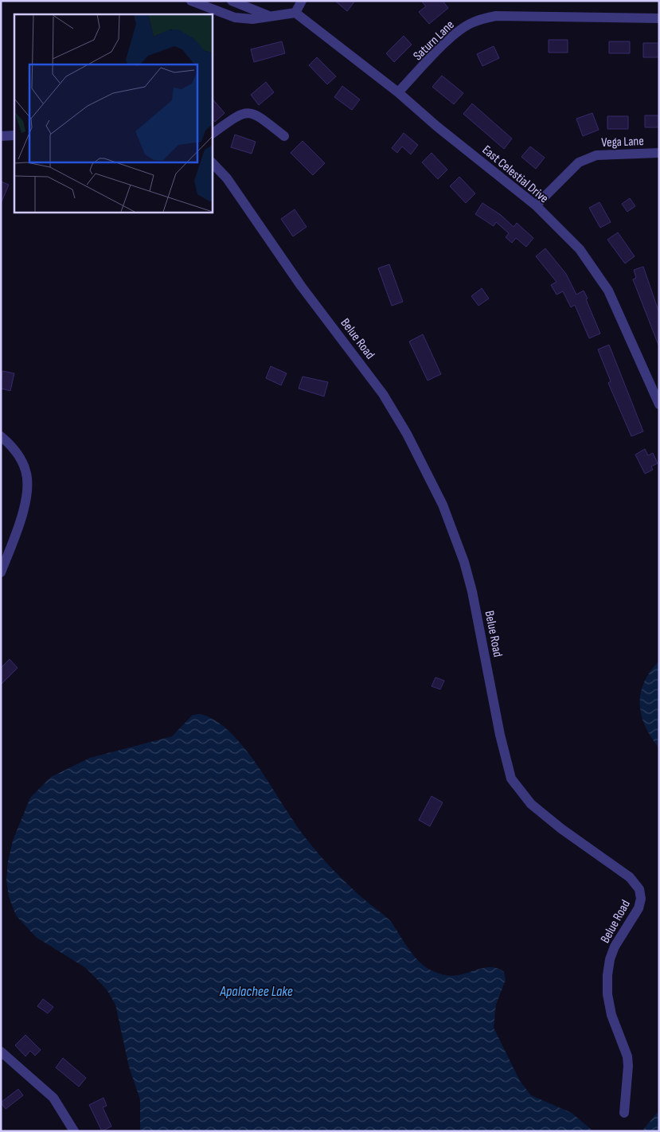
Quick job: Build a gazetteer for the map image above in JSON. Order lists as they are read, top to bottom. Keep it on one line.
{"streets":{"street":["Saturn Lane","Vega Lane","East Celestial Drive","Belue Road"]},"crossings":[["Saturn Lane","East Celestial Drive"],["Vega Lane","East Celestial Drive"]],"water":["Apalachee Lake"]}
